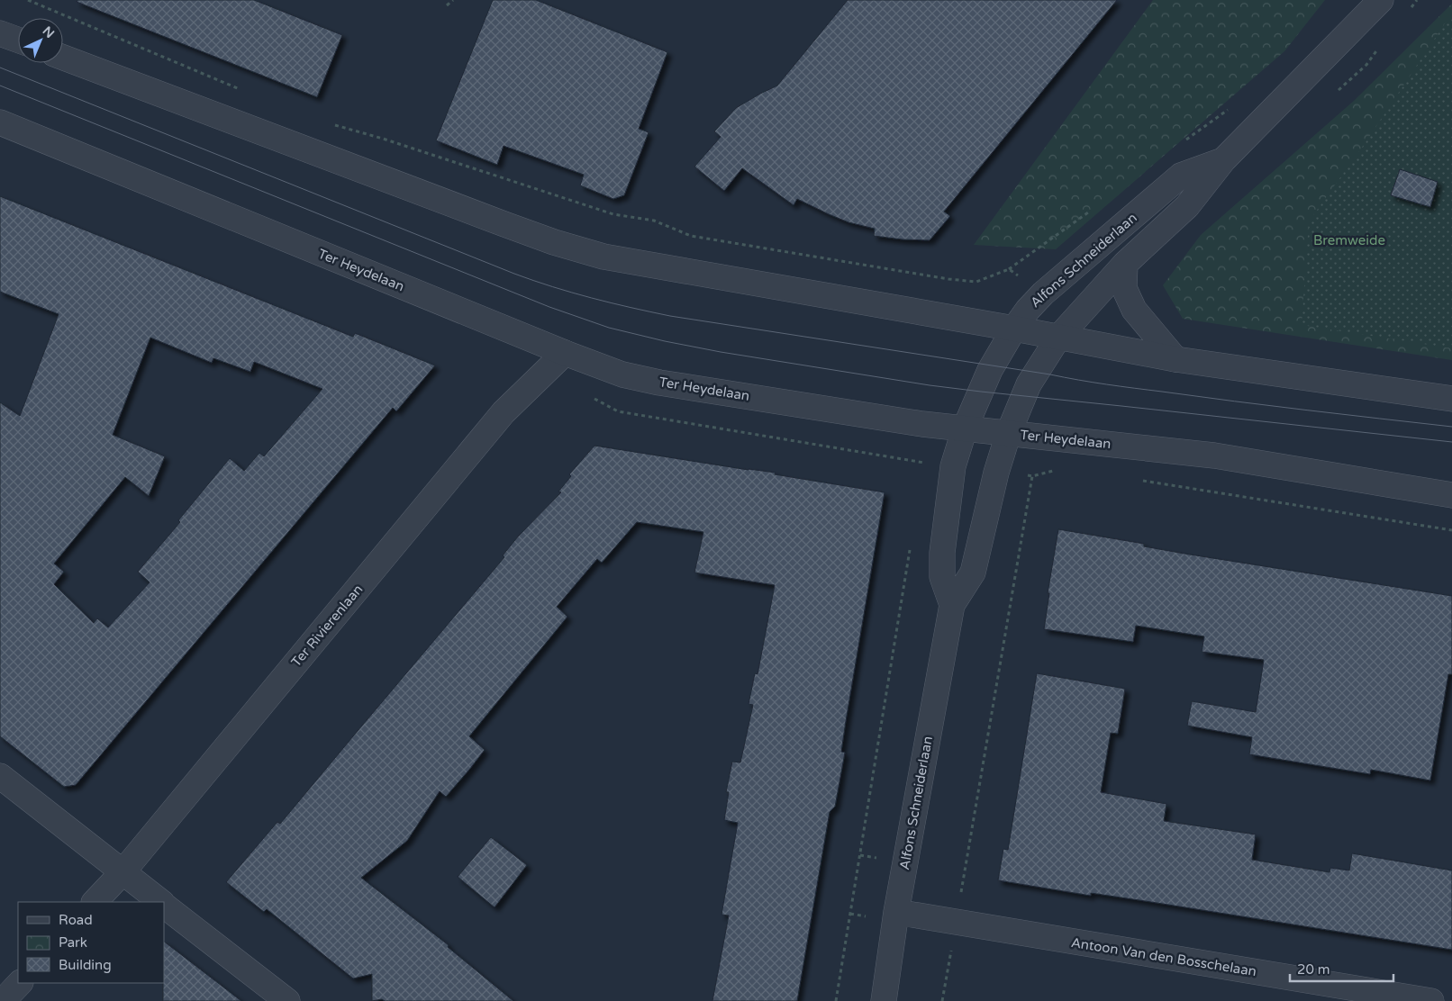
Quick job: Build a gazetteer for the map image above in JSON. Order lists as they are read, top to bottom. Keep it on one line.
{"streets":{"street":["Alfons Schneiderlaan","Ter Heydelaan","Ter Rivierenlaan","Antoon Van den Bosschelaan"]},"crossings":[["Alfons Schneiderlaan","Ter Heydelaan"],["Alfons Schneiderlaan","Antoon Van den Bosschelaan"],["Ter Heydelaan","Ter Rivierenlaan"]],"parks":["Bremweide"],"legend":["Road","Park","Building"],"scale_bar":"20 m","north":"top right"}
